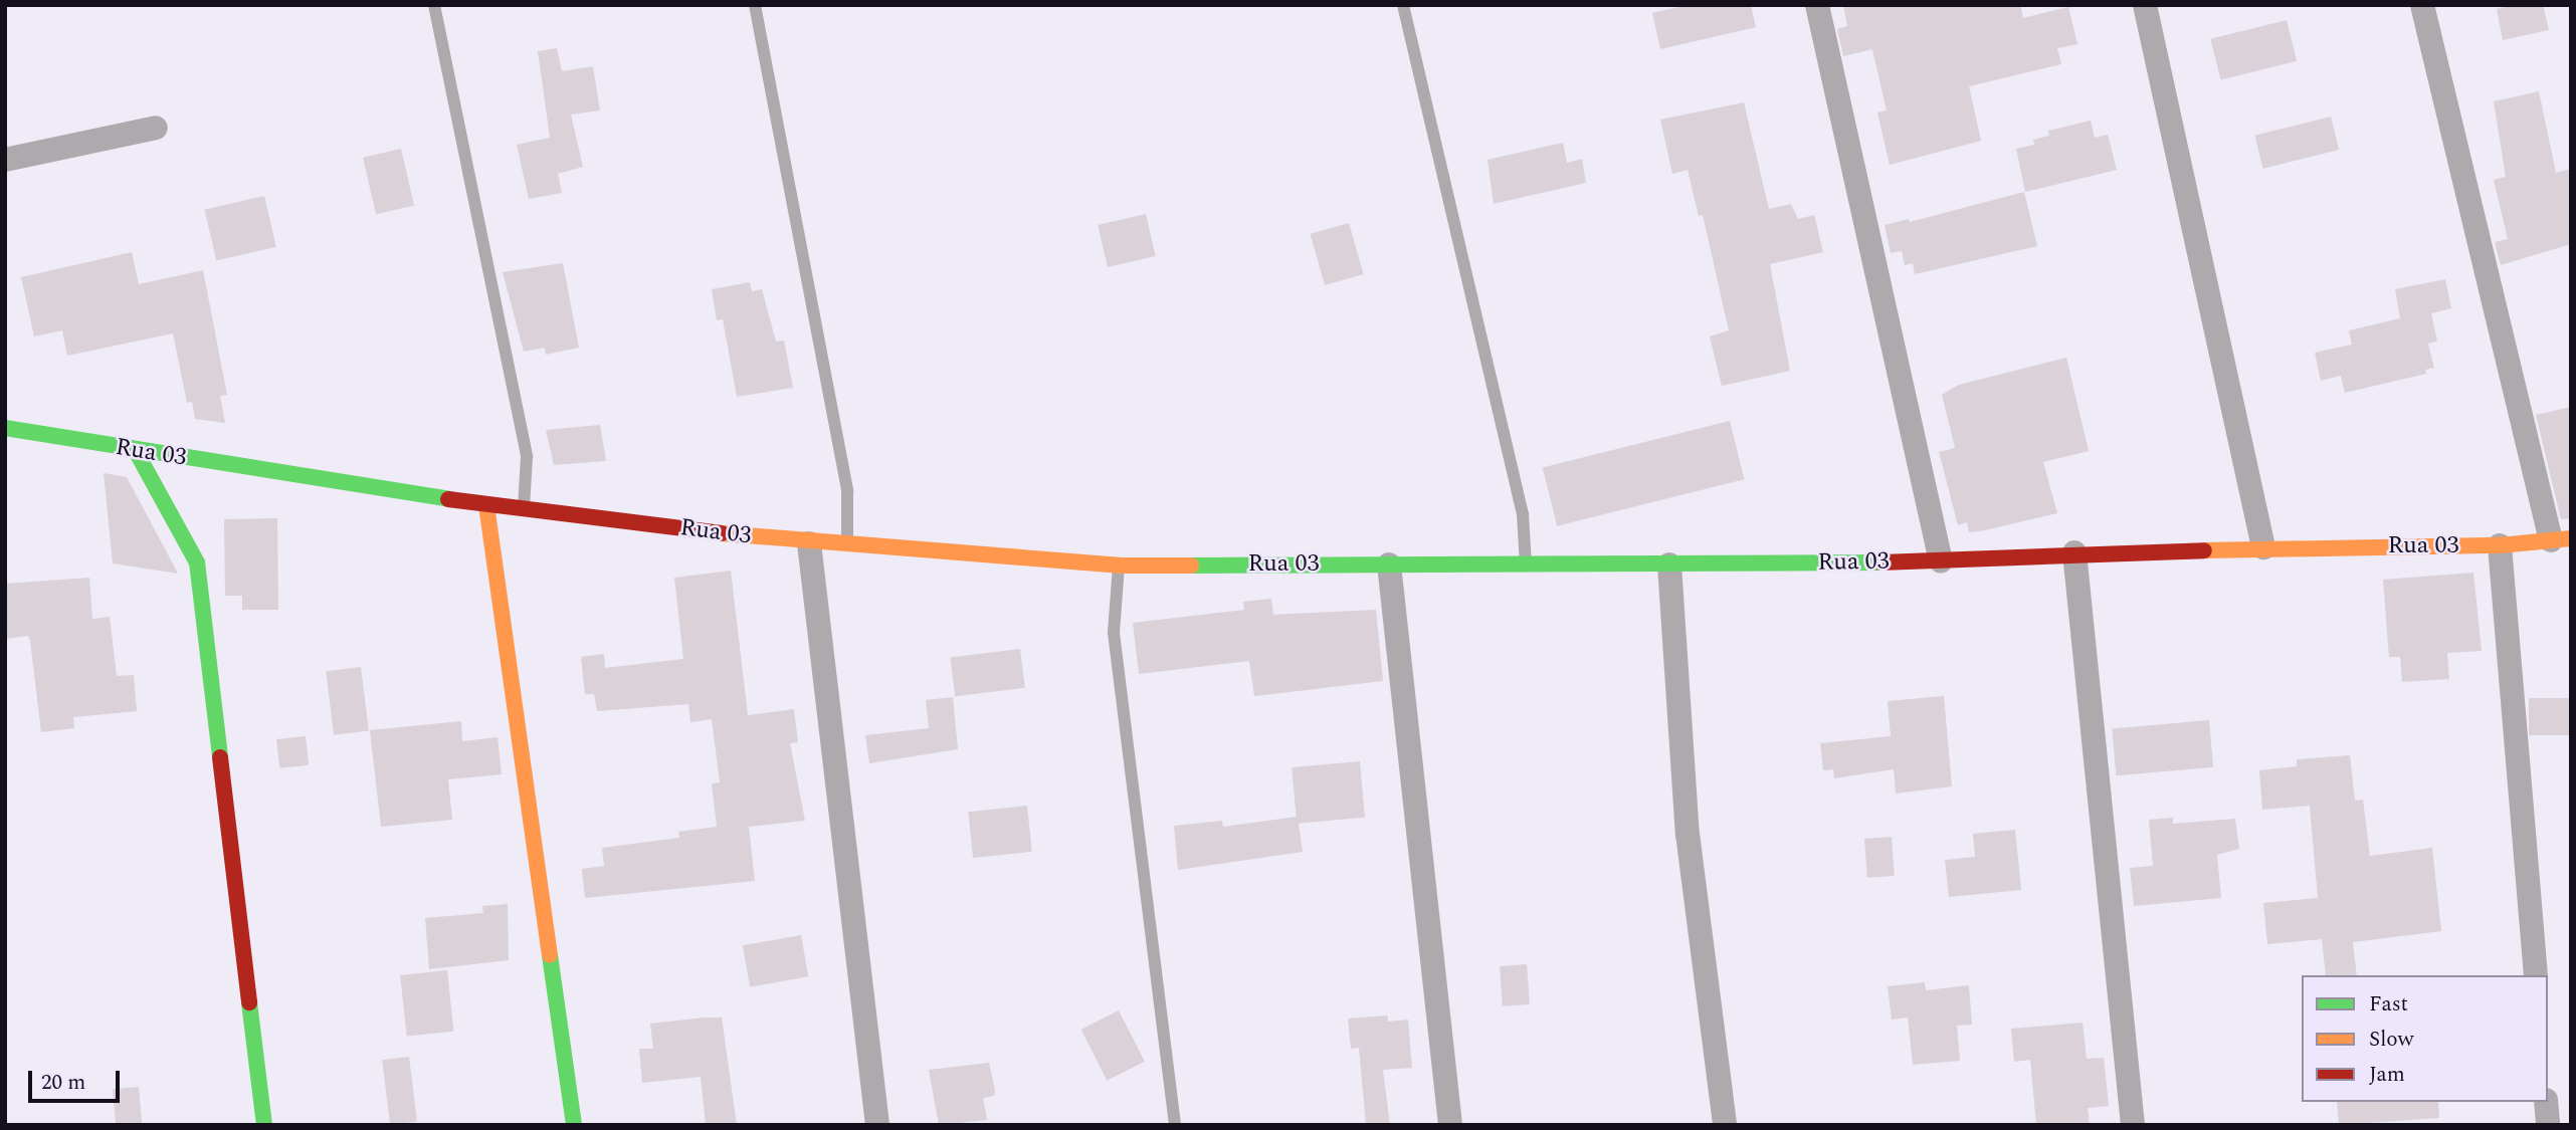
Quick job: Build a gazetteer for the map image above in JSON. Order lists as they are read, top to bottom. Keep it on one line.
{"streets":{"street":["Rua 03"]},"legend":["Fast","Slow","Jam"],"scale_bar":"20 m"}
